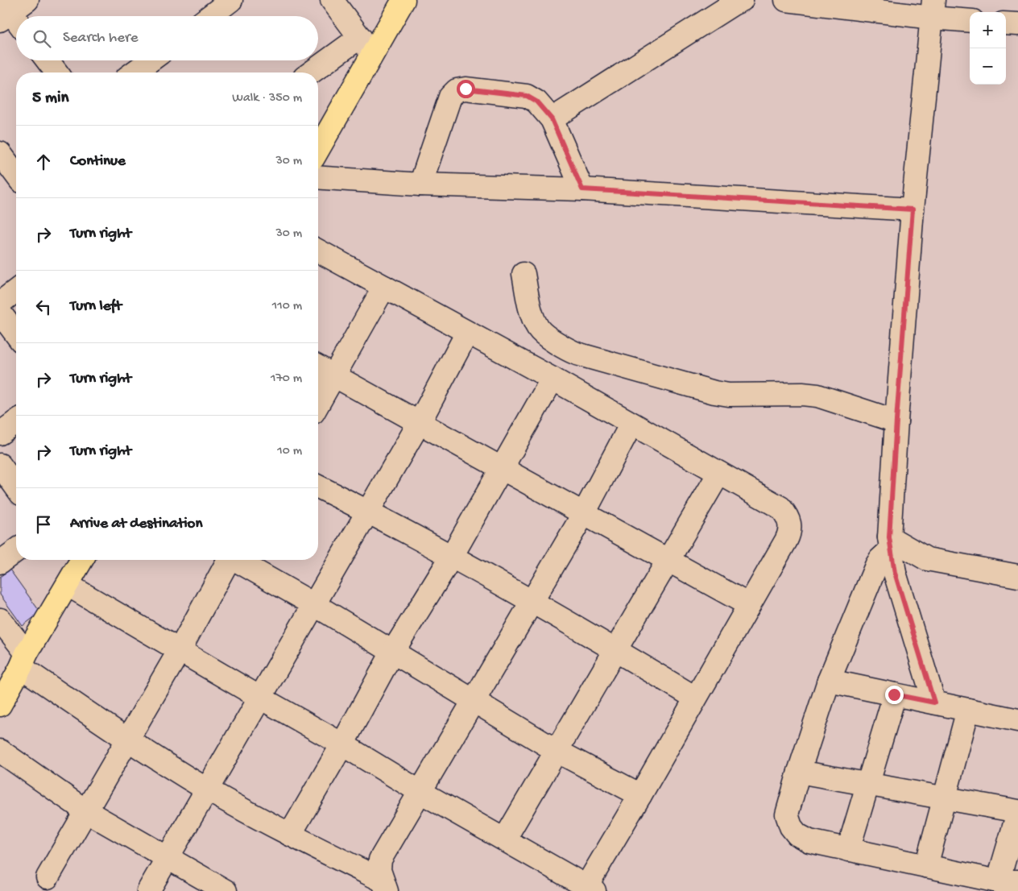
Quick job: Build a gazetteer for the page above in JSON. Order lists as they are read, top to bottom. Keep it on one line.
{"page":{"map_buttons":["+","−"],"search":"Search here","heading":["5 min","Walk · 350 m"],"list":[["Continue","30 m"],["Turn right","30 m"],["Turn left","110 m"],["Turn right","170 m"],["Turn right","10 m"],"Arrive at destination"]}}
